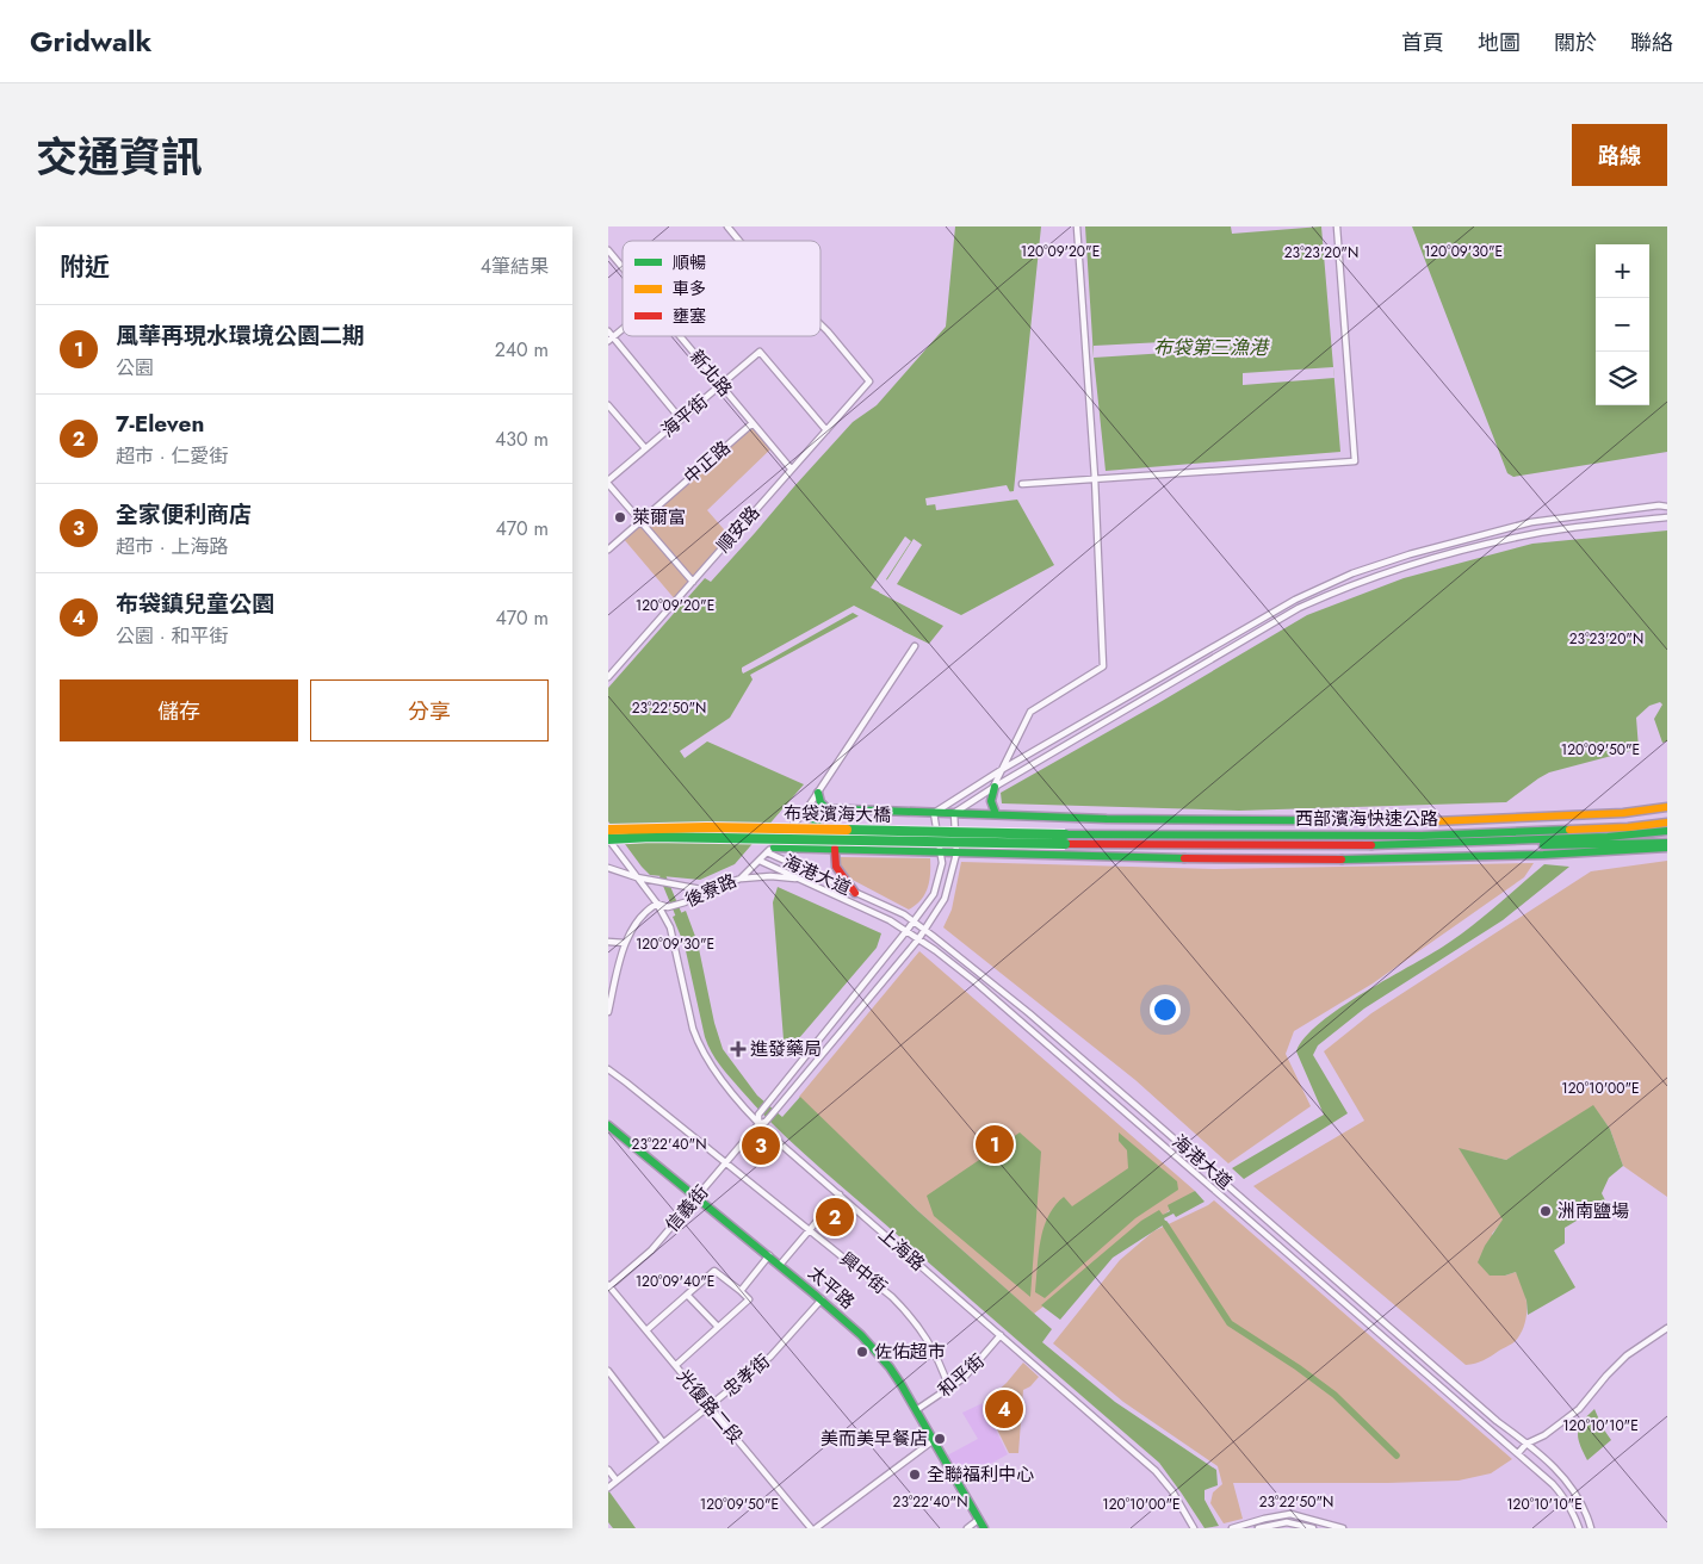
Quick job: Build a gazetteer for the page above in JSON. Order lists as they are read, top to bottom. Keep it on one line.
{"streets":{"main road":["布袋濱海大橋","西部濱海快速公路","太平路"],"street":["新北路","海平街","中正路","順安路","海港大道","後寮路","信義街","上海路","興中街","忠孝街","和平街","光復路二段"]},"crossings":[["新北路","海平街"],["新北路","中正路"],["新北路","順安路"],["海平街","順安路"],["布袋濱海大橋","西部濱海快速公路"],["布袋濱海大橋","上海路"],["海港大道","後寮路"],["後寮路","上海路"],["信義街","上海路"],["信義街","興中街"],["信義街","太平路"],["信義街","光復路二段"],["上海路","和平街"],["興中街","和平街"],["太平路","忠孝街"],["太平路","和平街"],["忠孝街","光復路二段"]],"water":["布袋第三漁港"],"places":{"other":["萊爾富","洲南鹽場","佐佑超市","美而美早餐店","全聯福利中心"],"health":["進發藥局"]},"legend":["順暢","車多","壅塞"],"page":{"header":"Gridwalk","nav":["首頁","地圖","關於","聯絡"],"title":"交通資訊","buttons":["路線",["儲存","分享"]],"heading":["附近","4筆結果"],"map_buttons":["+","−"],"list":[{"mark":"1","name":"風華再現水環境公園二期","note":"公園","value":"240 m"},{"mark":"2","name":"7-Eleven","note":"超市 · 仁愛街","value":"430 m"},{"mark":"3","name":"全家便利商店","note":"超市 · 上海路","value":"470 m"},{"mark":"4","name":"布袋鎮兒童公園","note":"公園 · 和平街","value":"470 m"}],"pins":["1","3","2","4"]},"coordinates":["120°09'20\"E","120°09'30\"E","23°23'20\"N","23°22'50\"N","120°09'50\"E","120°10'00\"E","23°22'40\"N","120°09'40\"E","120°10'10\"E"]}
